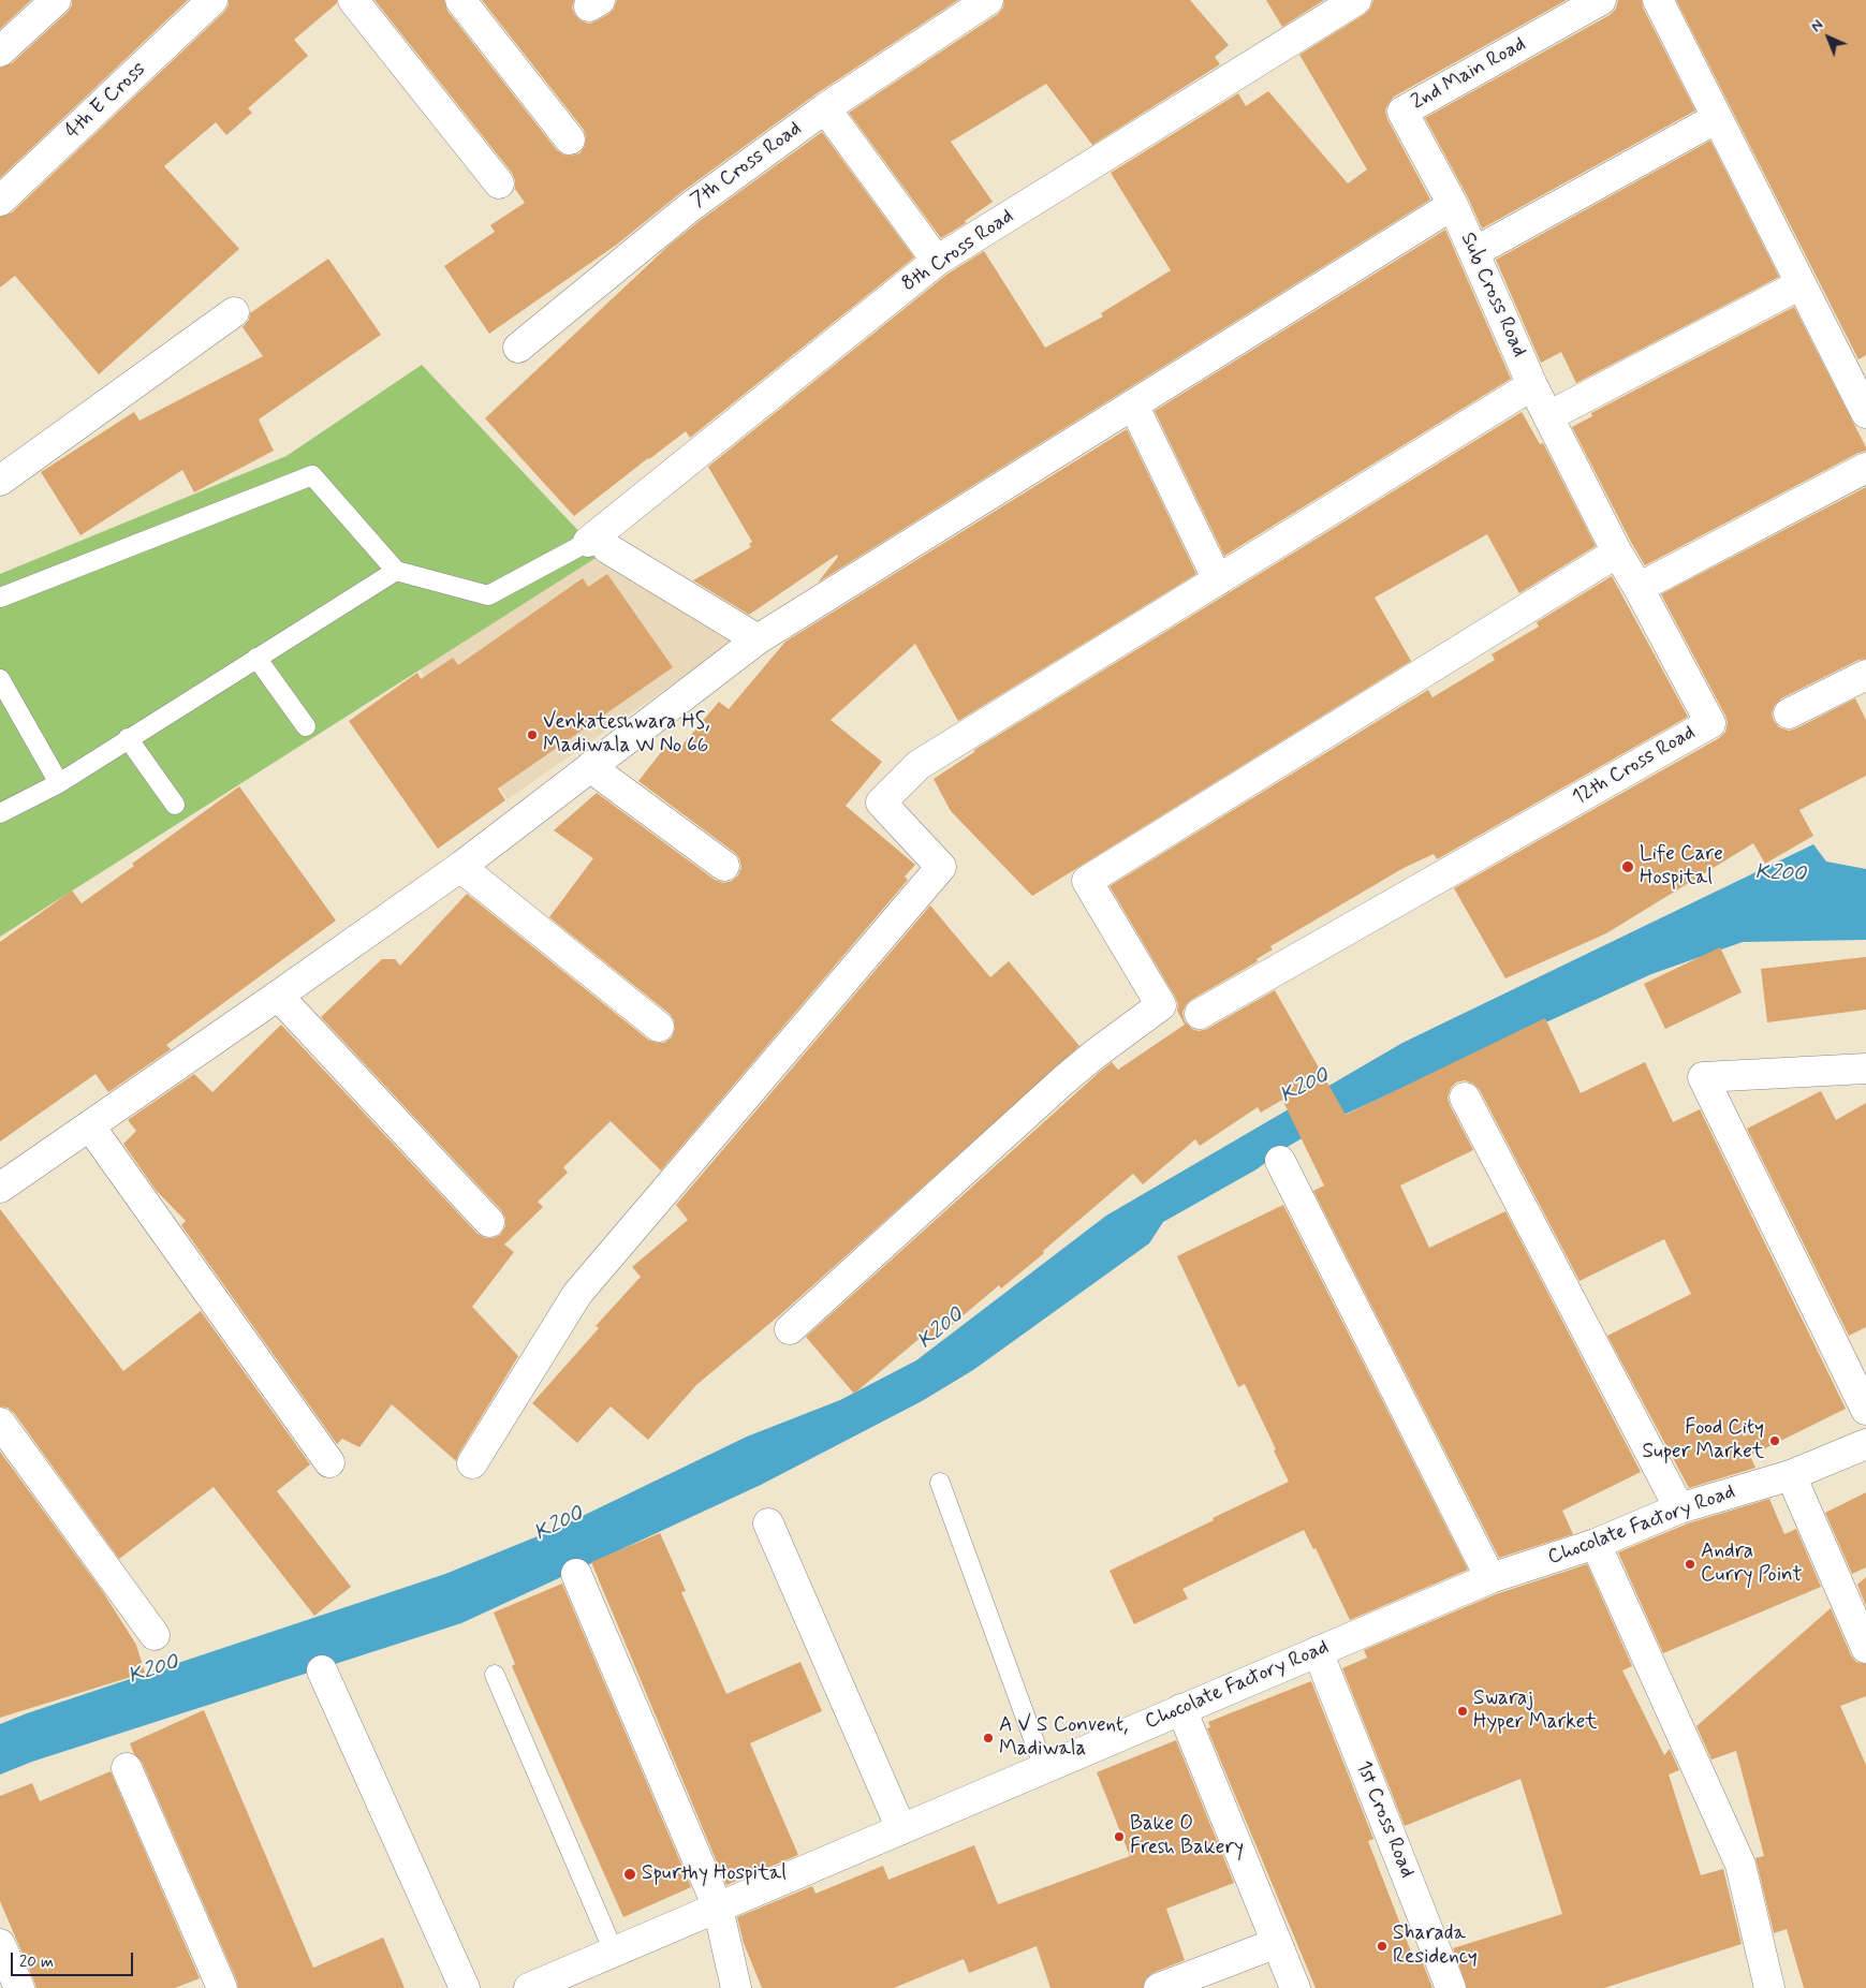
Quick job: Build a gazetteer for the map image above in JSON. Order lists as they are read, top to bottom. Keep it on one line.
{"streets":{"street":["2nd Main Road","4th E Cross","7th Cross Road","8th Cross Road","Sub Cross Road","12th Cross Road","Chocolate Factory Road","1st Cross Road"]},"crossings":[["2nd Main Road","Sub Cross Road"],["Sub Cross Road","12th Cross Road"],["Chocolate Factory Road","1st Cross Road"]],"water":["K200"],"places":["Venkateshwara HS, Madiwala W No 66","Life Care Hospital","Food City Super Market","Andra Curry Point","Swaraj Hyper Market","A V S Convent, Madiwala","Bake O Fresh Bakery","Spurthy Hospital","Sharada Residency"],"scale_bar":"20 m","north":"top left"}
